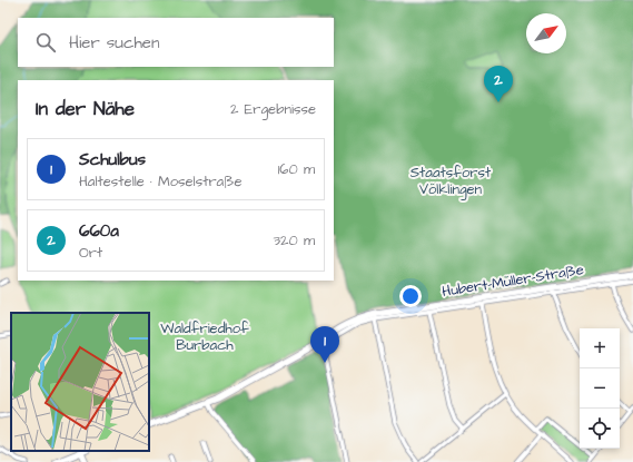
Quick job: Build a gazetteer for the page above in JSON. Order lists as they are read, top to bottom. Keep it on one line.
{"streets":{"main road":["Hubert-Müller-Straße"]},"parks":["Staatsforst Völklingen","Waldfriedhof Burbach"],"north":"top right","page":{"search":"Hier suchen","pins":["2","1"],"heading":["In der Nähe","2 Ergebnisse"],"list":[{"mark":"1","name":"Schulbus","note":"Haltestelle · Moselstraße","value":"160 m"},{"mark":"2","name":"660a","note":"Ort","value":"320 m"}],"map_buttons":["+","−"]}}
